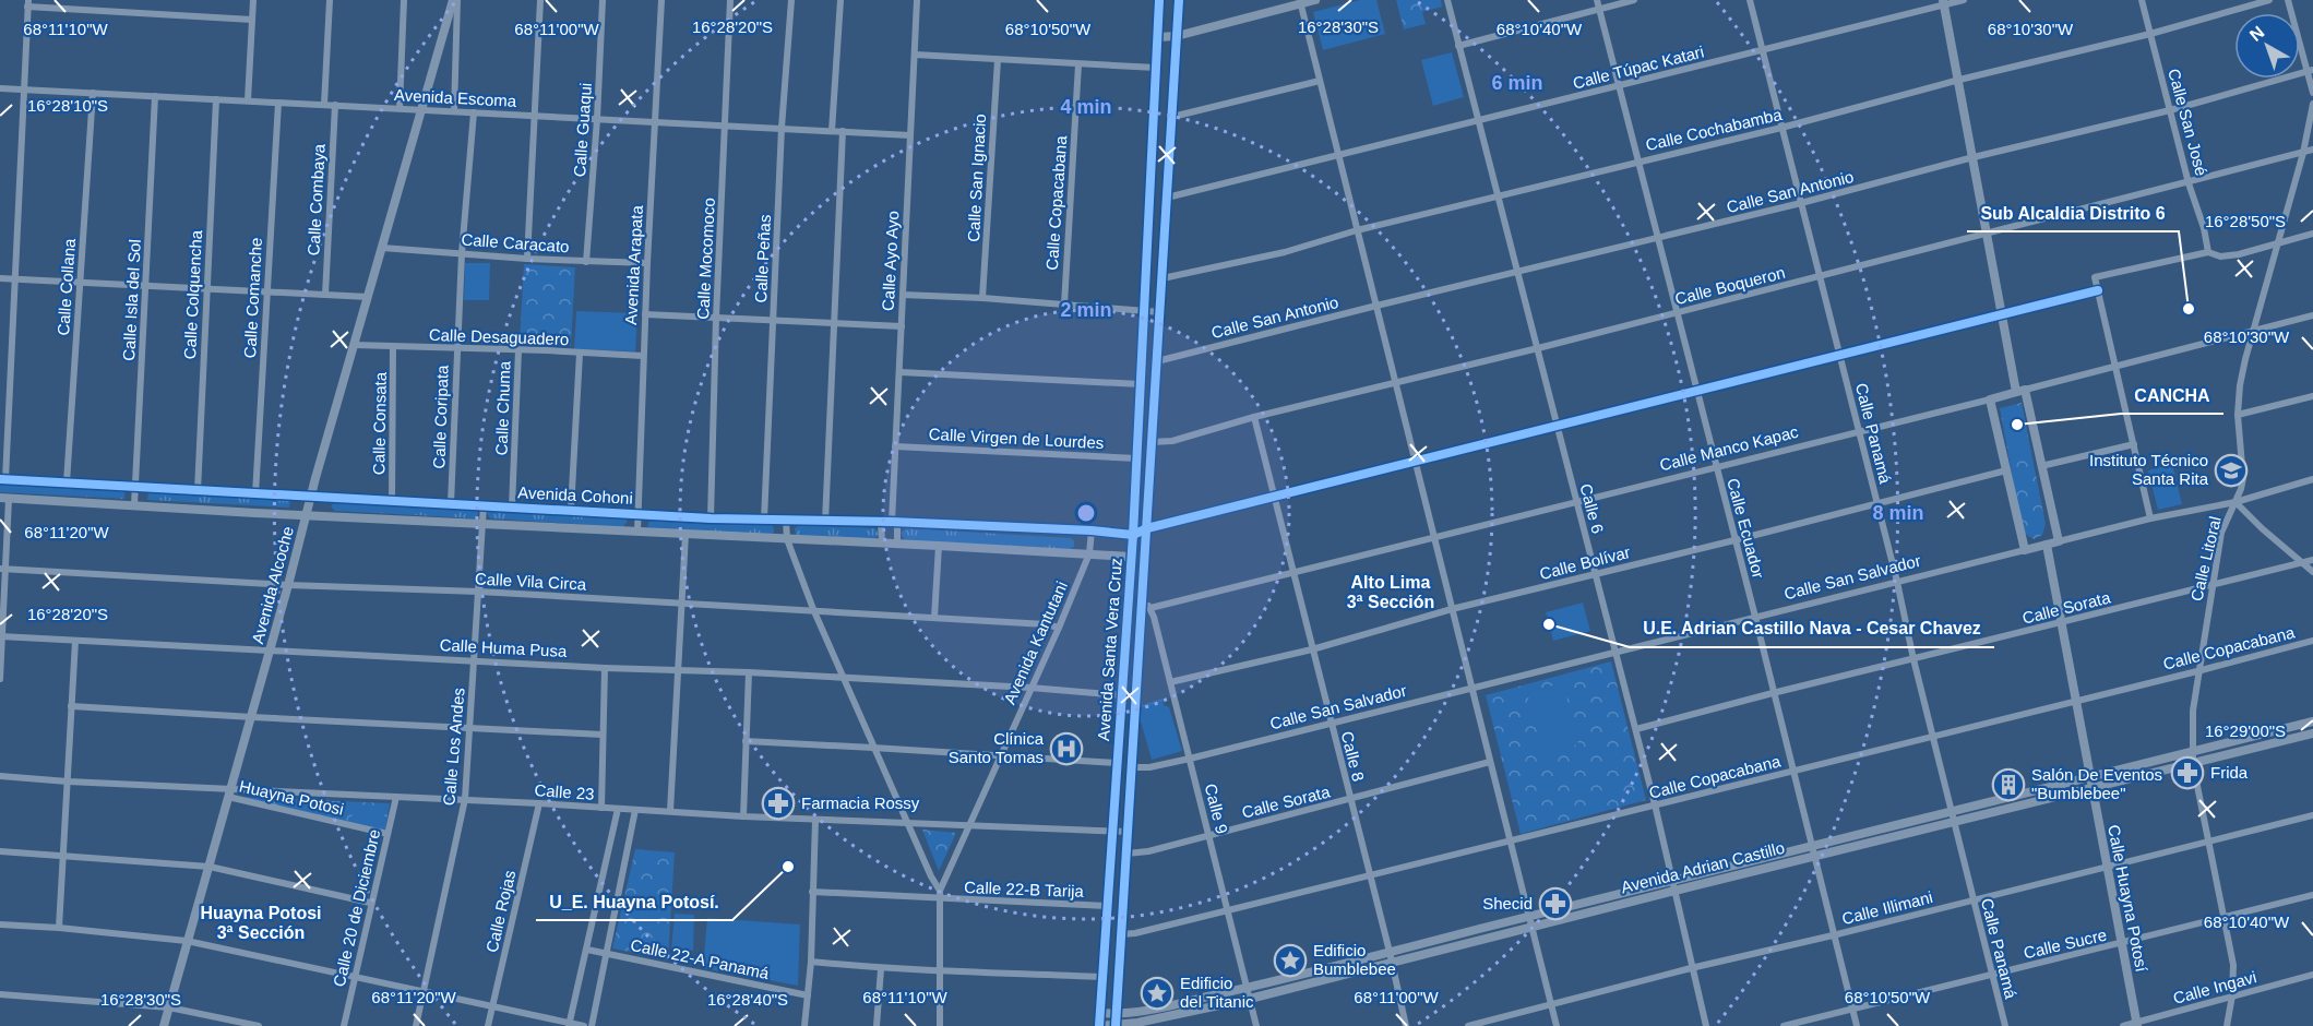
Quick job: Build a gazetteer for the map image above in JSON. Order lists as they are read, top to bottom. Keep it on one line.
{"streets":{"main road":["Avenida Santa Vera Cruz"],"street":["Calle Túpac Katari","Avenida Escoma","Calle San José","Calle Guaqui","Calle Cochabamba","Calle San Ignacio","Calle San Antonio","Calle Combaya","Calle Copacabana","Calle Caracato","Calle Mocomoco","Calle Peñas","Calle Ayo Ayo","Avenida Arapata","Calle Boqueron","Calle Collana","Calle Colquencha","Calle Comanche","Calle Isla del Sol","Calle Desaguadero","Calle Chuma","Calle Coripata","Calle Consata","Calle Panamá","Calle Virgen de Lourdes","Calle Manco Kapac","Avenida Cohoni","Calle 6","Calle Ecuador","Calle Litoral","Calle Bolívar","Calle San Salvador","Calle Vila Circa","Avenida Alcoche","Calle Sorata","Avenida Kantutani","Calle Huma Pusa","Calle Los Andes","Calle 8","Calle 23","Huayna Potosi","Calle 9","Avenida Adrian Castillo","Calle 22-B Tarija","Calle Huayna Potosí","Calle 20 de Diciembre","Calle Illimani","Calle Rojas","Calle Sucre","Calle 22-A Panamá","Calle Ingavi"]},"crossings":[["Calle Túpac Katari","Calle Panamá"],["Calle Túpac Katari","Calle 6"],["Calle Túpac Katari","Calle Ecuador"],["Calle Túpac Katari","Avenida Santa Vera Cruz"],["Avenida Escoma","Calle Guaqui"],["Avenida Escoma","Calle Combaya"],["Avenida Escoma","Calle Mocomoco"],["Avenida Escoma","Calle Peñas"],["Avenida Escoma","Calle Ayo Ayo"],["Avenida Escoma","Avenida Arapata"],["Avenida Escoma","Calle Collana"],["Avenida Escoma","Calle Colquencha"],["Avenida Escoma","Calle Comanche"],["Avenida Escoma","Calle Isla del Sol"],["Avenida Escoma","Calle Coripata"],["Avenida Escoma","Avenida Alcoche"],["Calle San José","Calle Cochabamba"],["Calle San José","Calle San Antonio"],["Calle San José","Calle Boqueron"],["Calle Guaqui","Calle Caracato"],["Calle Cochabamba","Calle Panamá"],["Calle Cochabamba","Calle 6"],["Calle Cochabamba","Calle Ecuador"],["Calle Cochabamba","Avenida Santa Vera Cruz"],["Calle San Antonio","Calle Panamá"],["Calle San Antonio","Calle 6"],["Calle San Antonio","Calle Ecuador"],["Calle San Antonio","Avenida Santa Vera Cruz"],["Calle Copacabana","Calle Panamá"],["Calle Copacabana","Calle 6"],["Calle Copacabana","Calle Ecuador"],["Calle Copacabana","Calle Litoral"],["Calle Copacabana","Avenida Santa Vera Cruz"],["Calle Copacabana","Calle 8"],["Calle Copacabana","Calle 9"],["Calle Copacabana","Calle Huayna Potosí"],["Calle Caracato","Avenida Arapata"],["Calle Caracato","Calle Coripata"],["Calle Caracato","Avenida Alcoche"],["Calle Mocomoco","Avenida Cohoni"],["Calle Peñas","Avenida Cohoni"],["Calle Ayo Ayo","Calle Virgen de Lourdes"],["Calle Ayo Ayo","Avenida Cohoni"],["Avenida Arapata","Calle Desaguadero"],["Avenida Arapata","Avenida Cohoni"],["Calle Boqueron","Calle Panamá"],["Calle Boqueron","Calle 6"],["Calle Boqueron","Calle Ecuador"],["Calle Boqueron","Calle Litoral"],["Calle Boqueron","Avenida Santa Vera Cruz"],["Calle Boqueron","Calle 8"],["Calle Collana","Avenida Cohoni"],["Calle Colquencha","Avenida Cohoni"],["Calle Comanche","Avenida Cohoni"],["Calle Isla del Sol","Avenida Cohoni"],["Calle Desaguadero","Calle Chuma"],["Calle Desaguadero","Calle Coripata"],["Calle Desaguadero","Calle Consata"],["Calle Desaguadero","Avenida Alcoche"],["Calle Chuma","Avenida Cohoni"],["Calle Coripata","Avenida Cohoni"],["Calle Consata","Avenida Cohoni"],["Calle Panamá","Calle Manco Kapac"],["Calle Panamá","Calle Bolívar"],["Calle Panamá","Calle San Salvador"],["Calle Panamá","Calle Sorata"],["Calle Panamá","Avenida Adrian Castillo"],["Calle Panamá","Calle Illimani"],["Calle Panamá","Calle Sucre"],["Calle Virgen de Lourdes","Avenida Santa Vera Cruz"],["Calle Manco Kapac","Calle 6"],["Calle Manco Kapac","Calle Ecuador"],["Calle Manco Kapac","Calle Litoral"],["Calle Manco Kapac","Avenida Santa Vera Cruz"],["Calle Manco Kapac","Calle 8"],["Calle Manco Kapac","Calle 9"],["Avenida Cohoni","Avenida Alcoche"],["Avenida Cohoni","Avenida Kantutani"],["Avenida Cohoni","Avenida Santa Vera Cruz"],["Avenida Cohoni","Calle Los Andes"],["Calle 6","Calle Bolívar"],["Calle 6","Calle San Salvador"],["Calle 6","Calle Sorata"],["Calle 6","Avenida Adrian Castillo"],["Calle 6","Calle Illimani"],["Calle Ecuador","Calle Bolívar"],["Calle Ecuador","Calle San Salvador"],["Calle Ecuador","Calle Sorata"],["Calle Ecuador","Avenida Adrian Castillo"],["Calle Ecuador","Calle Illimani"],["Calle Ecuador","Calle Sucre"],["Calle Litoral","Calle San Salvador"],["Calle Litoral","Calle Sorata"],["Calle Litoral","Avenida Adrian Castillo"],["Calle Litoral","Calle Illimani"],["Calle Litoral","Calle Sucre"],["Calle Litoral","Calle Ingavi"],["Calle Bolívar","Calle 8"],["Calle Bolívar","Calle 9"],["Calle San Salvador","Avenida Santa Vera Cruz"],["Calle San Salvador","Calle 8"],["Calle San Salvador","Calle 9"],["Calle San Salvador","Calle Huayna Potosí"],["Calle Vila Circa","Avenida Alcoche"],["Calle Vila Circa","Avenida Kantutani"],["Calle Vila Circa","Calle Los Andes"],["Avenida Alcoche","Calle Huma Pusa"],["Avenida Alcoche","Calle 23"],["Avenida Alcoche","Huayna Potosi"],["Calle Sorata","Avenida Santa Vera Cruz"],["Calle Sorata","Calle 8"],["Calle Sorata","Calle 9"],["Calle Sorata","Calle Huayna Potosí"],["Avenida Kantutani","Calle Huma Pusa"],["Avenida Kantutani","Calle 23"],["Avenida Kantutani","Calle 22-B Tarija"],["Calle Huma Pusa","Avenida Santa Vera Cruz"],["Calle Huma Pusa","Calle Los Andes"],["Avenida Santa Vera Cruz","Calle 23"],["Avenida Santa Vera Cruz","Calle 9"],["Avenida Santa Vera Cruz","Avenida Adrian Castillo"],["Avenida Santa Vera Cruz","Calle 22-B Tarija"],["Calle Los Andes","Calle 23"],["Calle 8","Avenida Adrian Castillo"],["Calle 23","Huayna Potosi"],["Calle 23","Calle 20 de Diciembre"],["Calle 23","Calle Rojas"],["Huayna Potosi","Calle 20 de Diciembre"],["Calle 9","Avenida Adrian Castillo"],["Avenida Adrian Castillo","Calle Huayna Potosí"],["Calle Huayna Potosí","Calle Illimani"],["Calle Huayna Potosí","Calle Sucre"],["Calle Huayna Potosí","Calle Ingavi"]],"districts":["Alto Lima 3ª Sección","Huayna Potosi 3ª Sección"],"places":{"other":["Sub Alcaldia Distrito 6","CANCHA","U.E. Adrian Castillo Nava - Cesar Chavez","U_E. Huayna Potosí."],"school or university":["Instituto Técnico Santa Rita"],"hospital":["Clínica Santo Tomas"],"pharmacy":["Frida","Farmacia Rossy","Shecid"],"building":["Salón De Eventos \"Bumblebee\""],"place":["Edificio Bumblebee","Edificio del Titanic"]},"north":"top left","coordinates":["16°28'20\"S","16°28'30\"S","68°11'10\"W","68°11'00\"W","68°10'40\"W","68°10'30\"W","68°10'50\"W","16°28'10\"S","16°28'50\"S","68°11'20\"W","16°29'00\"S","16°28'40\"S"],"rings":["6 min","4 min","2 min","8 min"]}
